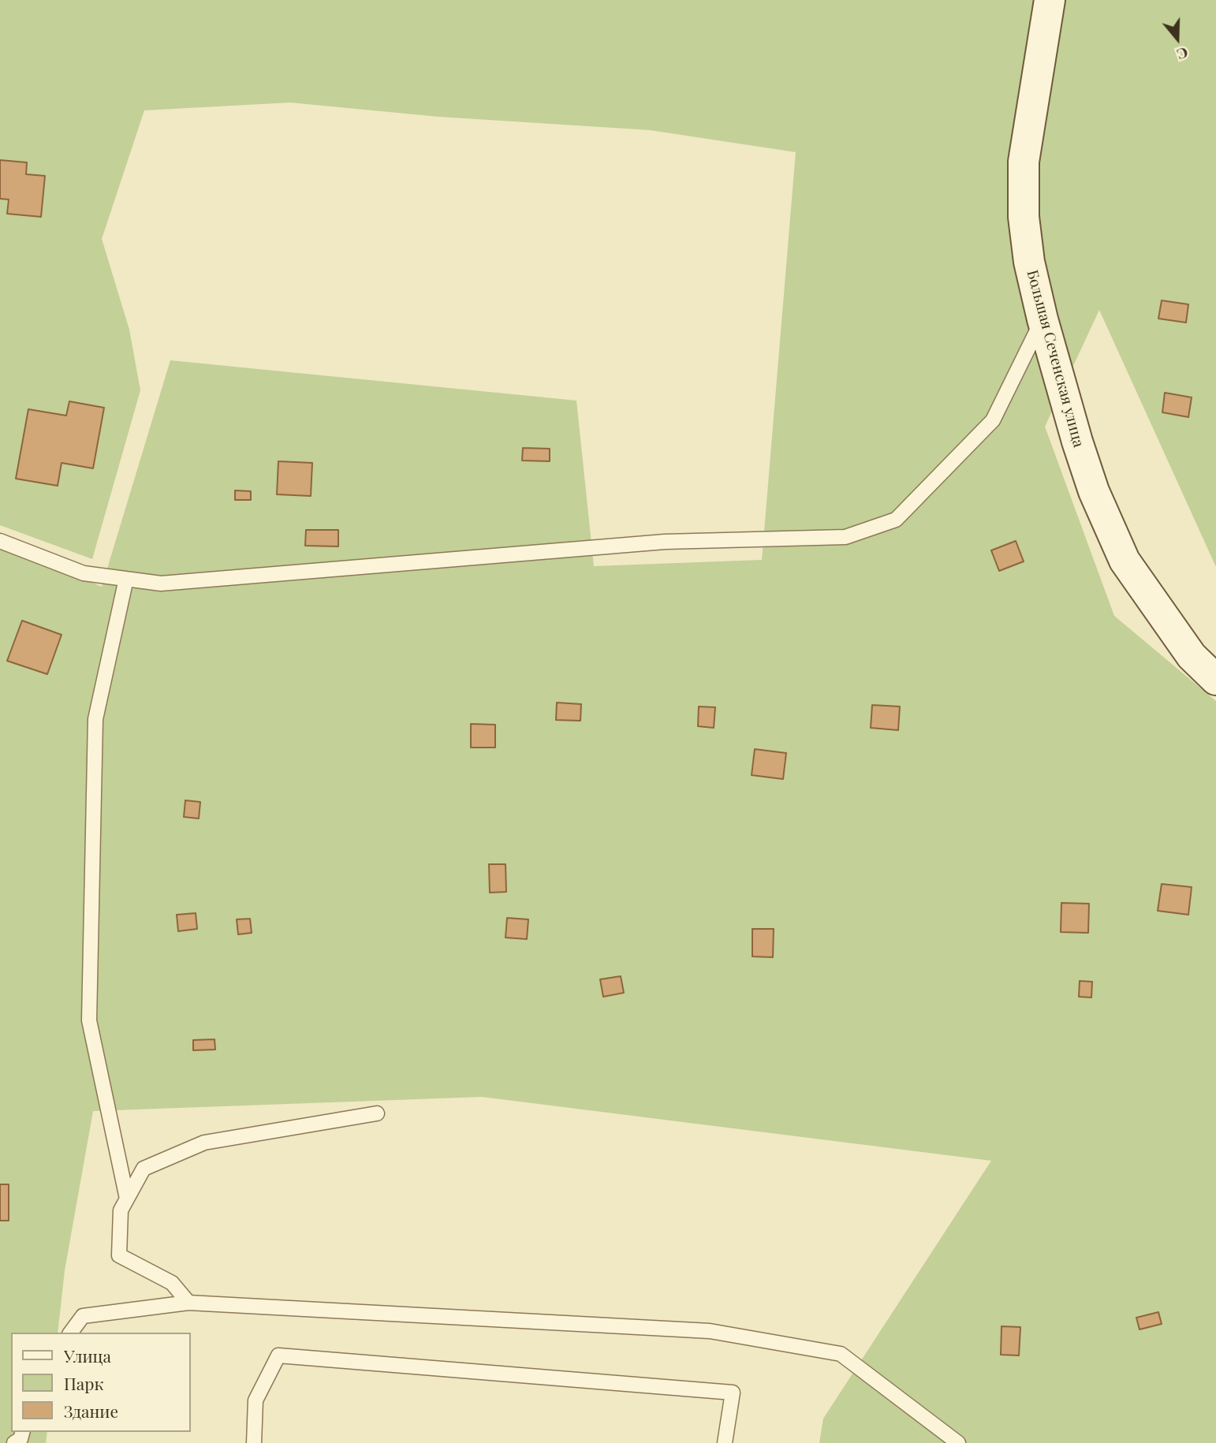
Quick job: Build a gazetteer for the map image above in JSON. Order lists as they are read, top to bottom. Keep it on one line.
{"streets":{"street":["Большая Сеченская улица"]},"legend":["Улица","Парк","Здание"],"north":"bottom"}
